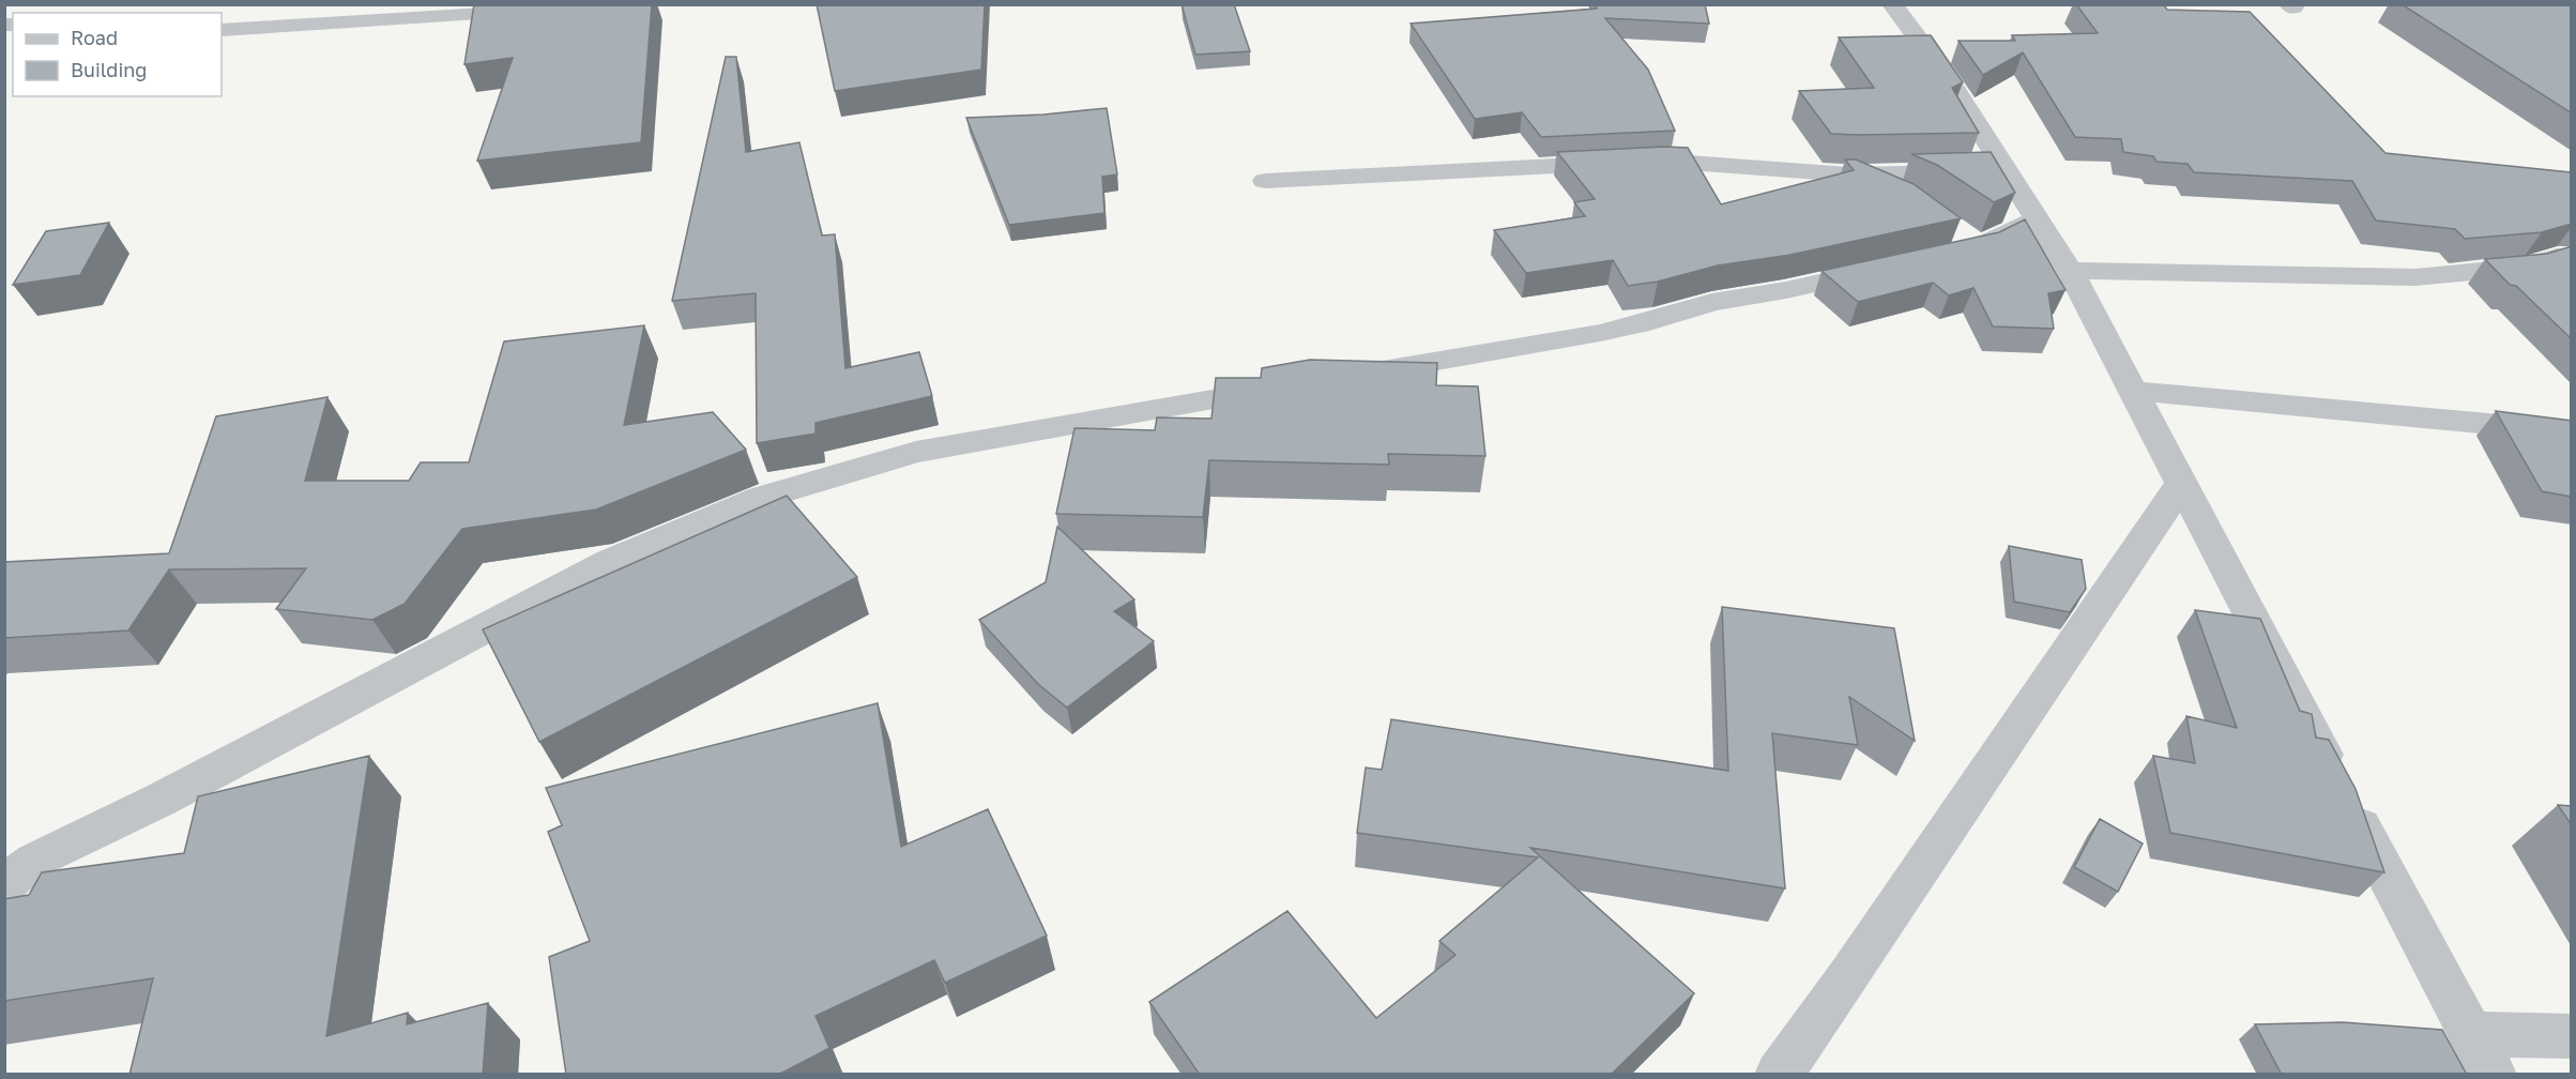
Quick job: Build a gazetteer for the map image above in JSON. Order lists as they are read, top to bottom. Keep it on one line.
{"legend":["Road","Building"]}
